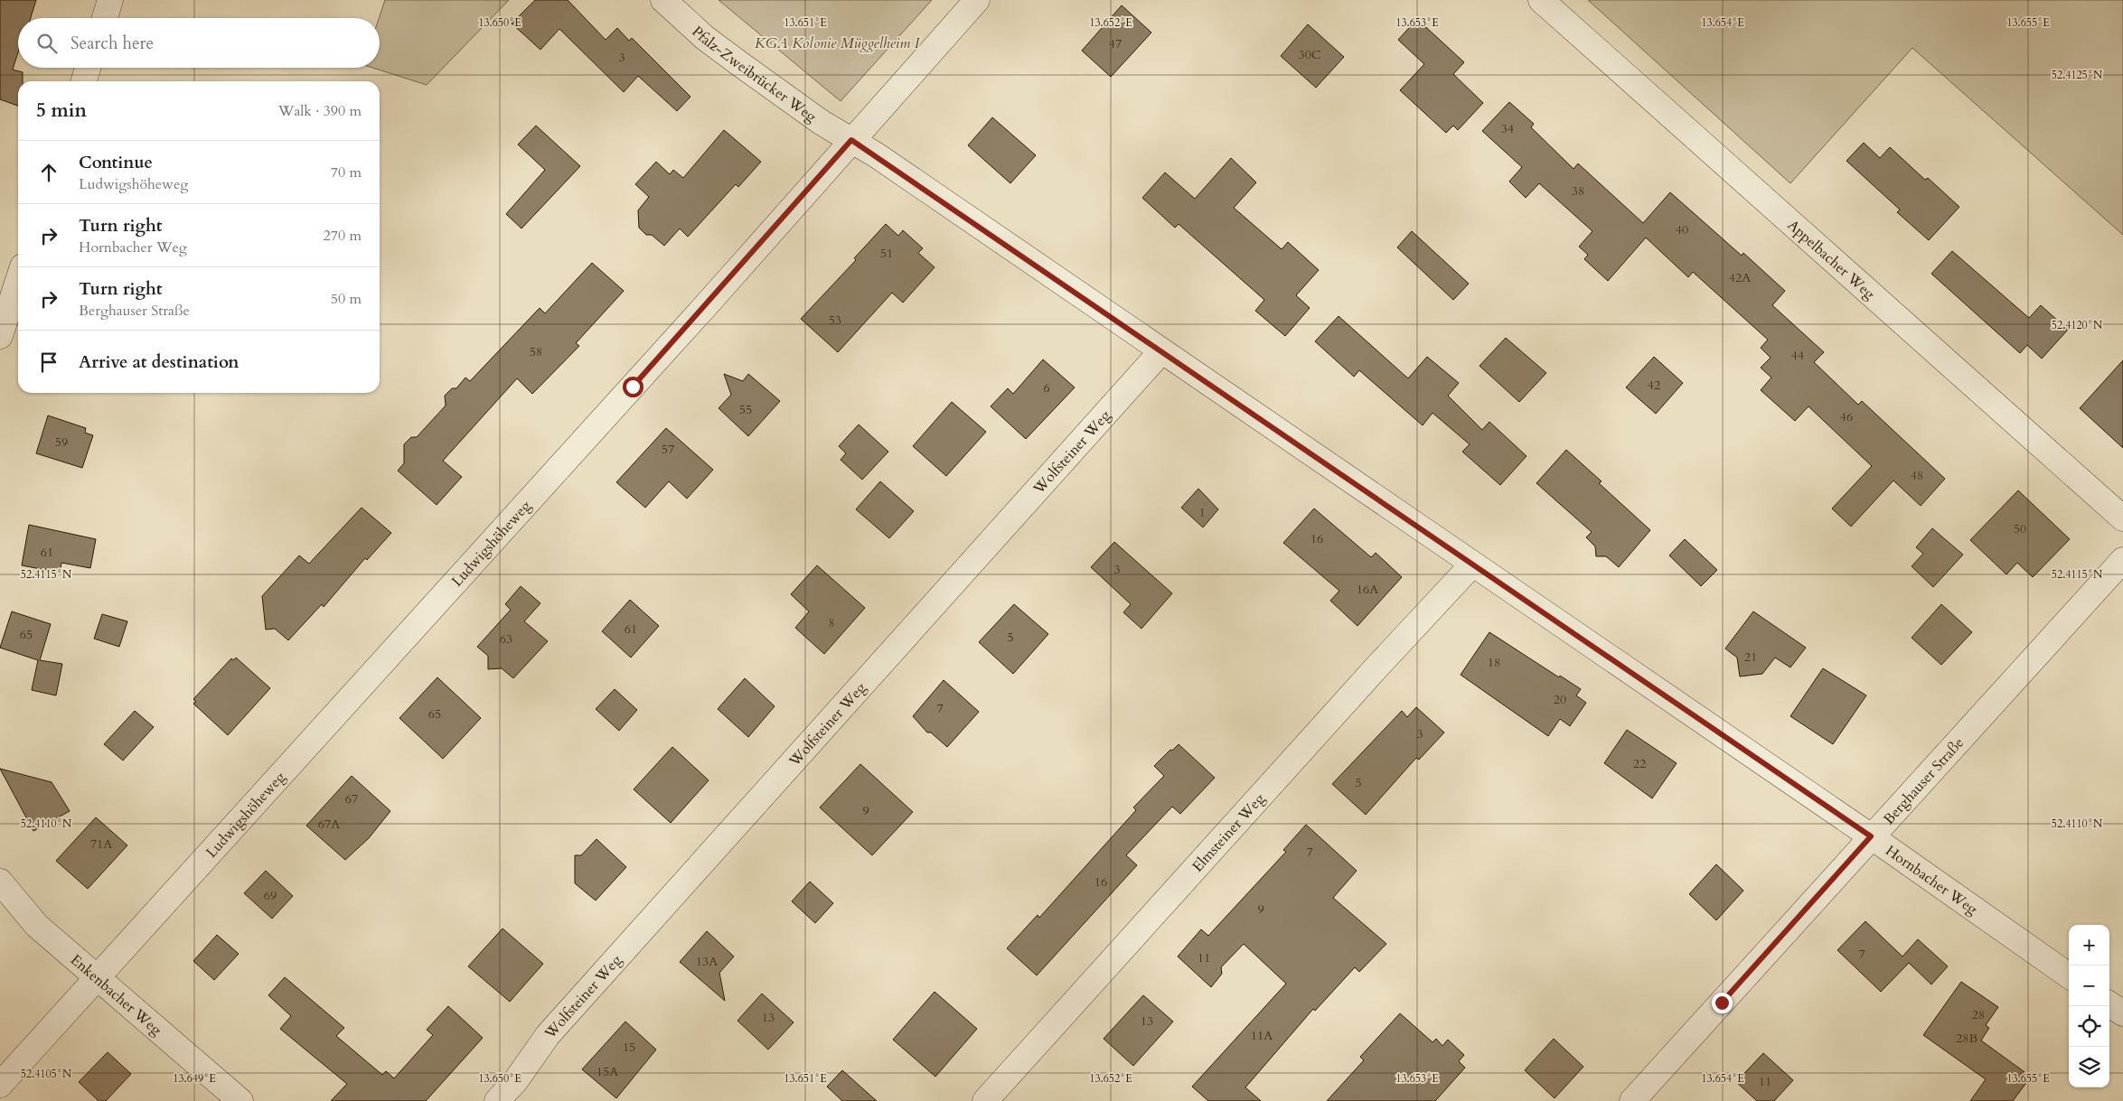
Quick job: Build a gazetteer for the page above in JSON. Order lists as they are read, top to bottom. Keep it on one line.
{"streets":{"street":["Pfalz-Zweibrücker Weg","Appelbacher Weg","Wolfsteiner Weg","Ludwigshöheweg","Berghauser Straße","Elmsteiner Weg","Hornbacher Weg","Enkenbacher Weg"]},"crossings":[["Pfalz-Zweibrücker Weg","Ludwigshöheweg"],["Pfalz-Zweibrücker Weg","Hornbacher Weg"],["Wolfsteiner Weg","Hornbacher Weg"],["Ludwigshöheweg","Hornbacher Weg"],["Ludwigshöheweg","Enkenbacher Weg"],["Berghauser Straße","Hornbacher Weg"],["Elmsteiner Weg","Hornbacher Weg"]],"parks":["KGA Kolonie Müggelheim I"],"house_numbers":["47","30C","3","34","38","40","51","42A","53","58","44","42","6","55","46","59","57","48","1","50","16","61","3","16A","8","61","65","5","63","21","18","20","7","65","3","22","5","67","9","67A","71A","7","16","69","9","7","11","13A","28","13","13","11A","28B","15","15A","11"],"page":{"search":"Search here","heading":["5 min","Walk · 390 m"],"list":[["Continue","Ludwigshöheweg","70 m"],["Turn right","Hornbacher Weg","270 m"],["Turn right","Berghauser Straße","50 m"],"Arrive at destination"],"map_buttons":["+","−"]},"coordinates":["13.650°E","13.651°E","13.652°E","13.653°E","13.654°E","13.655°E","52.4125°N","52.4120°N","52.4115°N","52.4110°N","52.4105°N","13.649°E"]}
